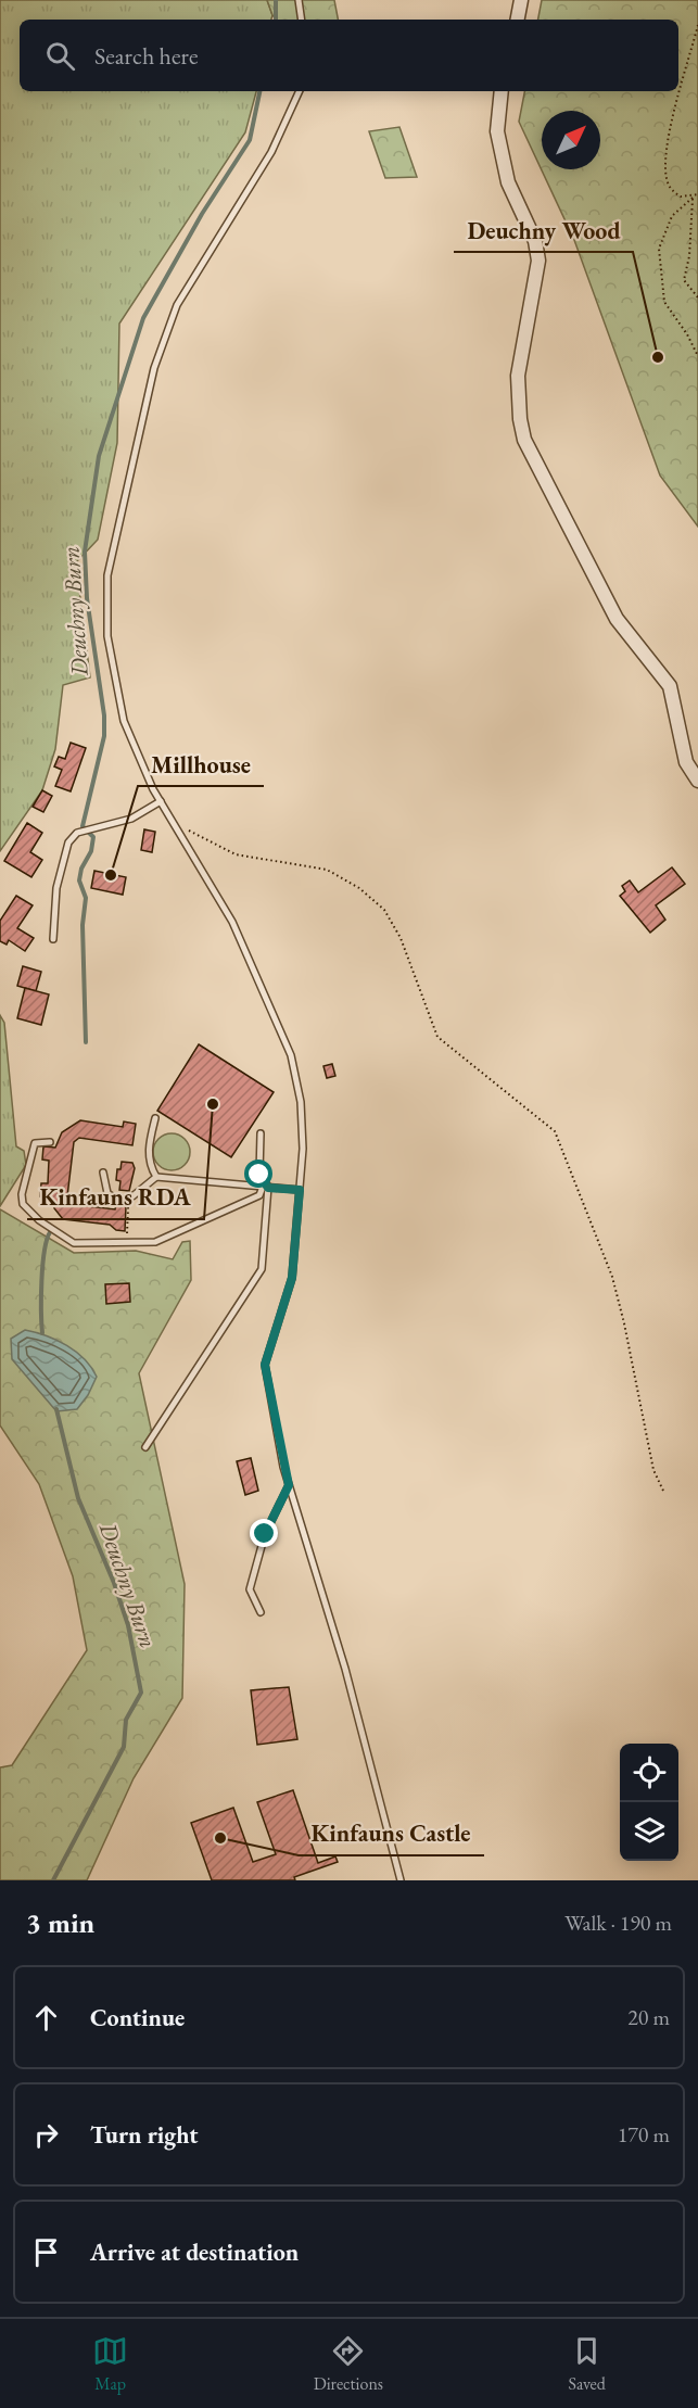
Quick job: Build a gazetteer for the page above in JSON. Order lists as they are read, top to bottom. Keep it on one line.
{"water":["Deuchny Burn"],"places":["Deuchny Wood","Millhouse","Kinfauns RDA","Kinfauns Castle"],"north":"top right","page":{"search":"Search here","heading":["3 min","Walk · 190 m"],"list":[["Continue","20 m"],["Turn right","170 m"],"Arrive at destination"],"nav":["Map","Directions","Saved"]}}
